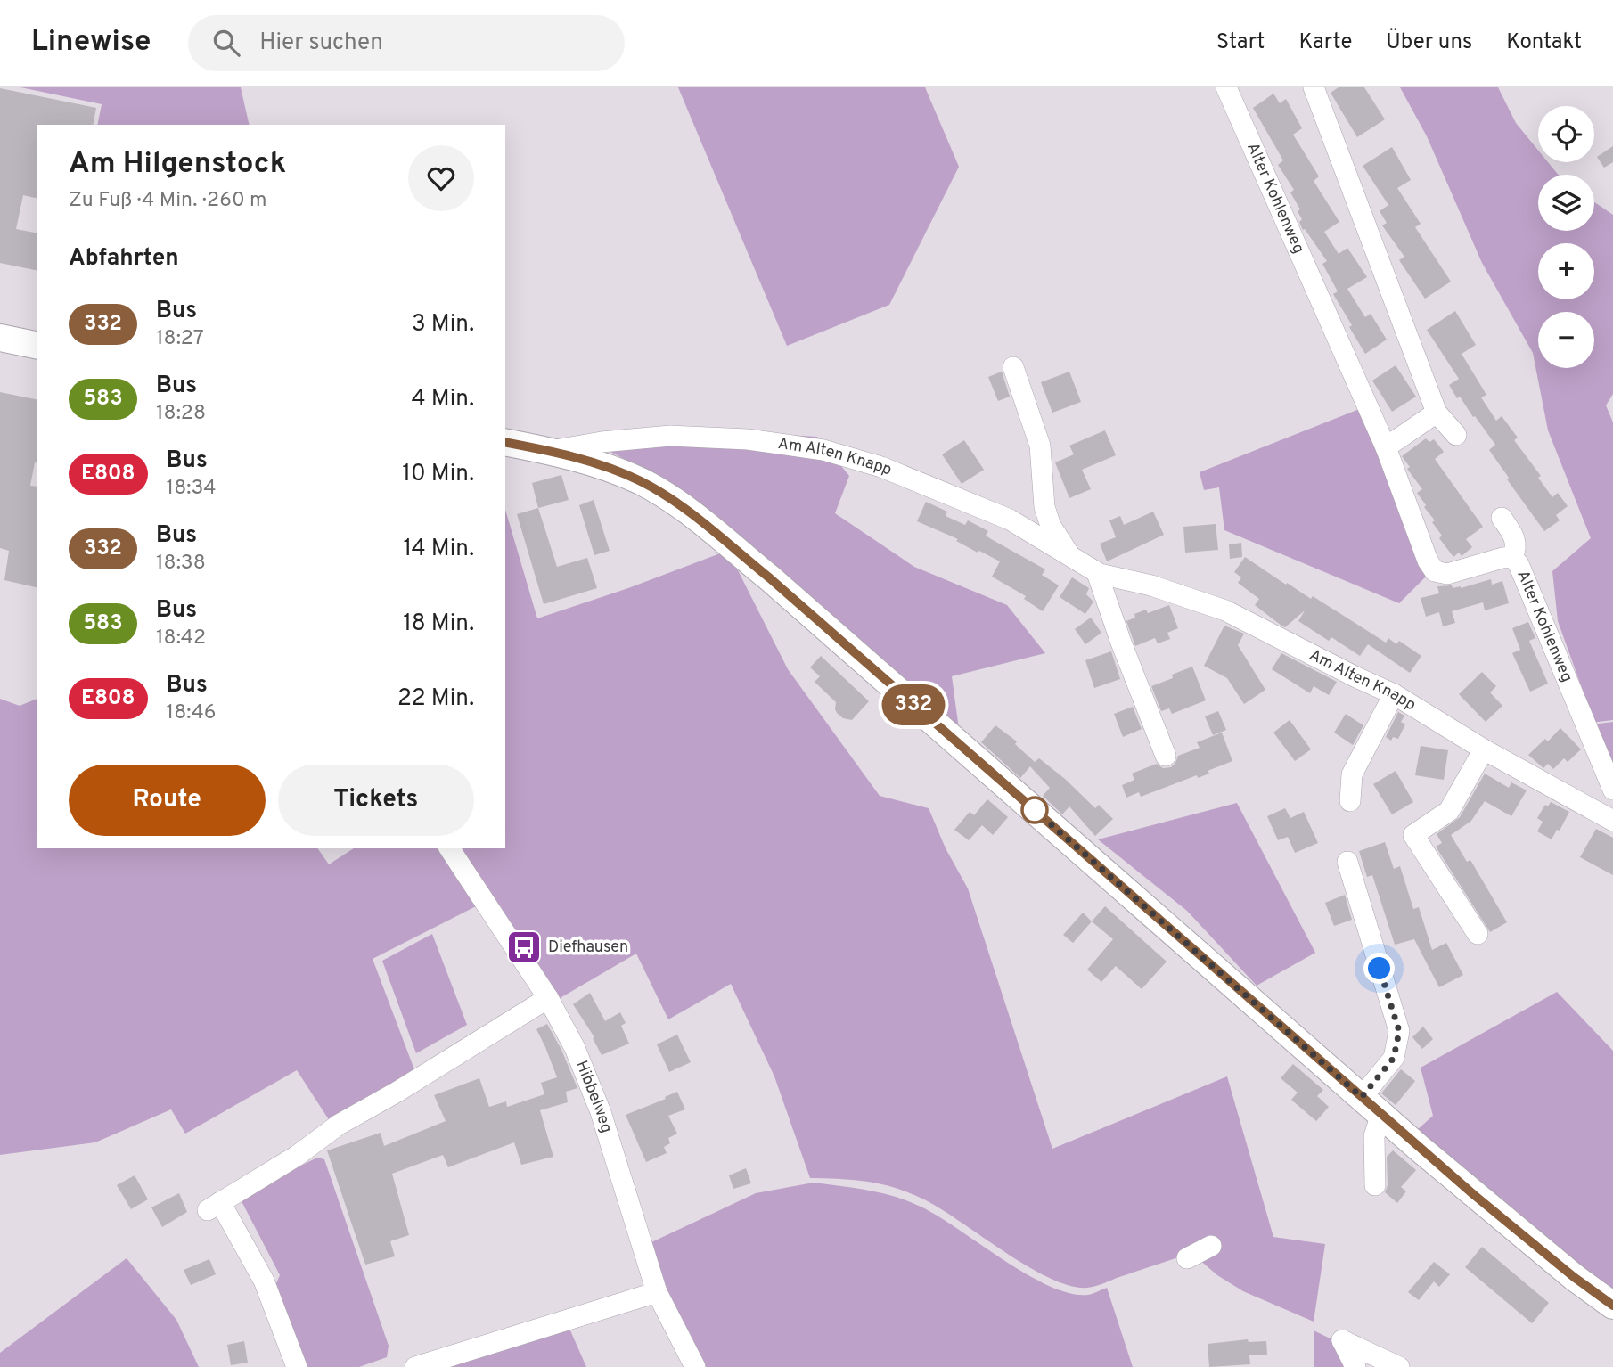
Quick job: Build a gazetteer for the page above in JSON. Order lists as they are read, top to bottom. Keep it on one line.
{"streets":{"street":["Alter Kohlenweg","Am Alten Knapp","Hibbelweg"]},"places":{"bus stop":["Diefhausen"]},"lines":["bus line 332"],"page":{"header":"Linewise","search":"Hier suchen","nav":["Start","Karte","Über uns","Kontakt"],"on_map":"332","map_buttons":["+","−"],"heading":[["Am Hilgenstock","Zu Fuß · 4 Min. · 260 m"],"Abfahrten"],"list":[{"mark":"332","name":"Bus","note":"18:27","value":"3 Min."},{"mark":"583","name":"Bus","note":"18:28","value":"4 Min."},{"mark":"E808","name":"Bus","note":"18:34","value":"10 Min."},{"mark":"332","name":"Bus","note":"18:38","value":"14 Min."},{"mark":"583","name":"Bus","note":"18:42","value":"18 Min."},{"mark":"E808","name":"Bus","note":"18:46","value":"22 Min."}],"buttons":["Route","Tickets"]}}
